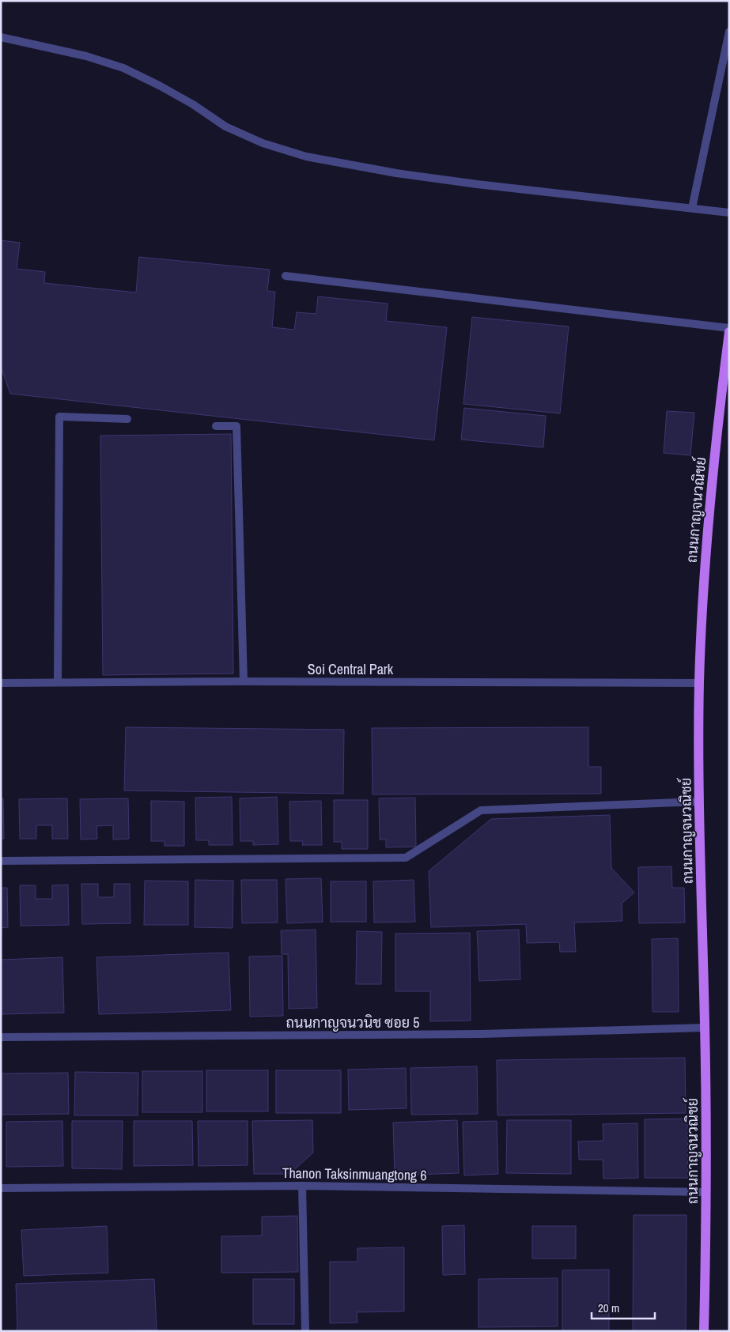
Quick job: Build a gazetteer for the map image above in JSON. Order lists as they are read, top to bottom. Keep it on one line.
{"streets":{"main road":["ถนนกาญจนวณิชย์"],"street":["Soi Central Park","ถนนกาญจนวนิช ซอย 5","Thanon Taksinmuangtong 6"]},"crossings":[["ถนนกาญจนวณิชย์","Soi Central Park"],["ถนนกาญจนวณิชย์","ถนนกาญจนวนิช ซอย 5"],["ถนนกาญจนวณิชย์","Thanon Taksinmuangtong 6"]],"scale_bar":"20 m"}
